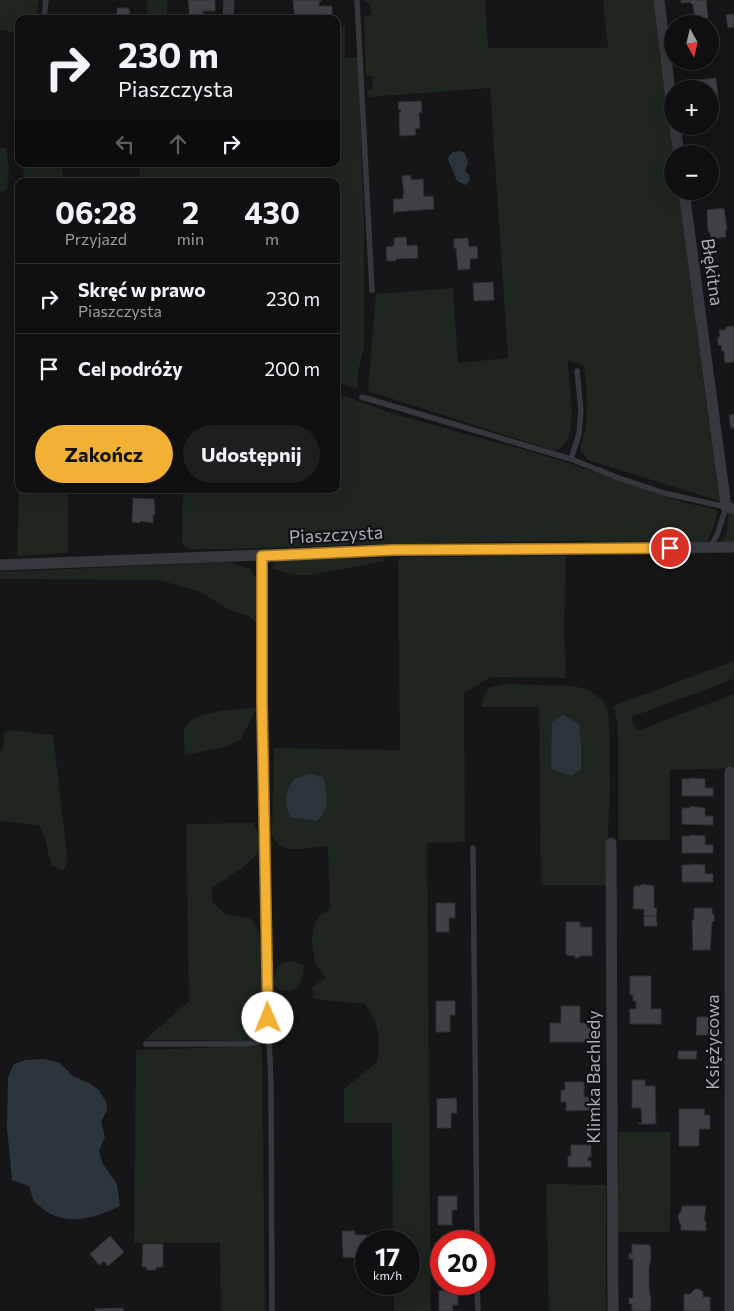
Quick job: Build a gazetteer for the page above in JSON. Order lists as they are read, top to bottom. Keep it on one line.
{"streets":{"street":["Błękitna","Piaszczysta","Księżycowa","Klimka Bachledy"]},"north":"bottom","page":{"map_buttons":["+","−"],"turn":["230 m","Piaszczysta"],"eta":["06:28","Przyjazd","2","min","430","m"],"list":[{"name":"Skręć w prawo","note":"Piaszczysta","value":"230 m"},{"name":"Cel podróży","value":"200 m"}],"buttons":["Zakończ","Udostępnij"],"speed":"17 km/h","limit":"20"}}
